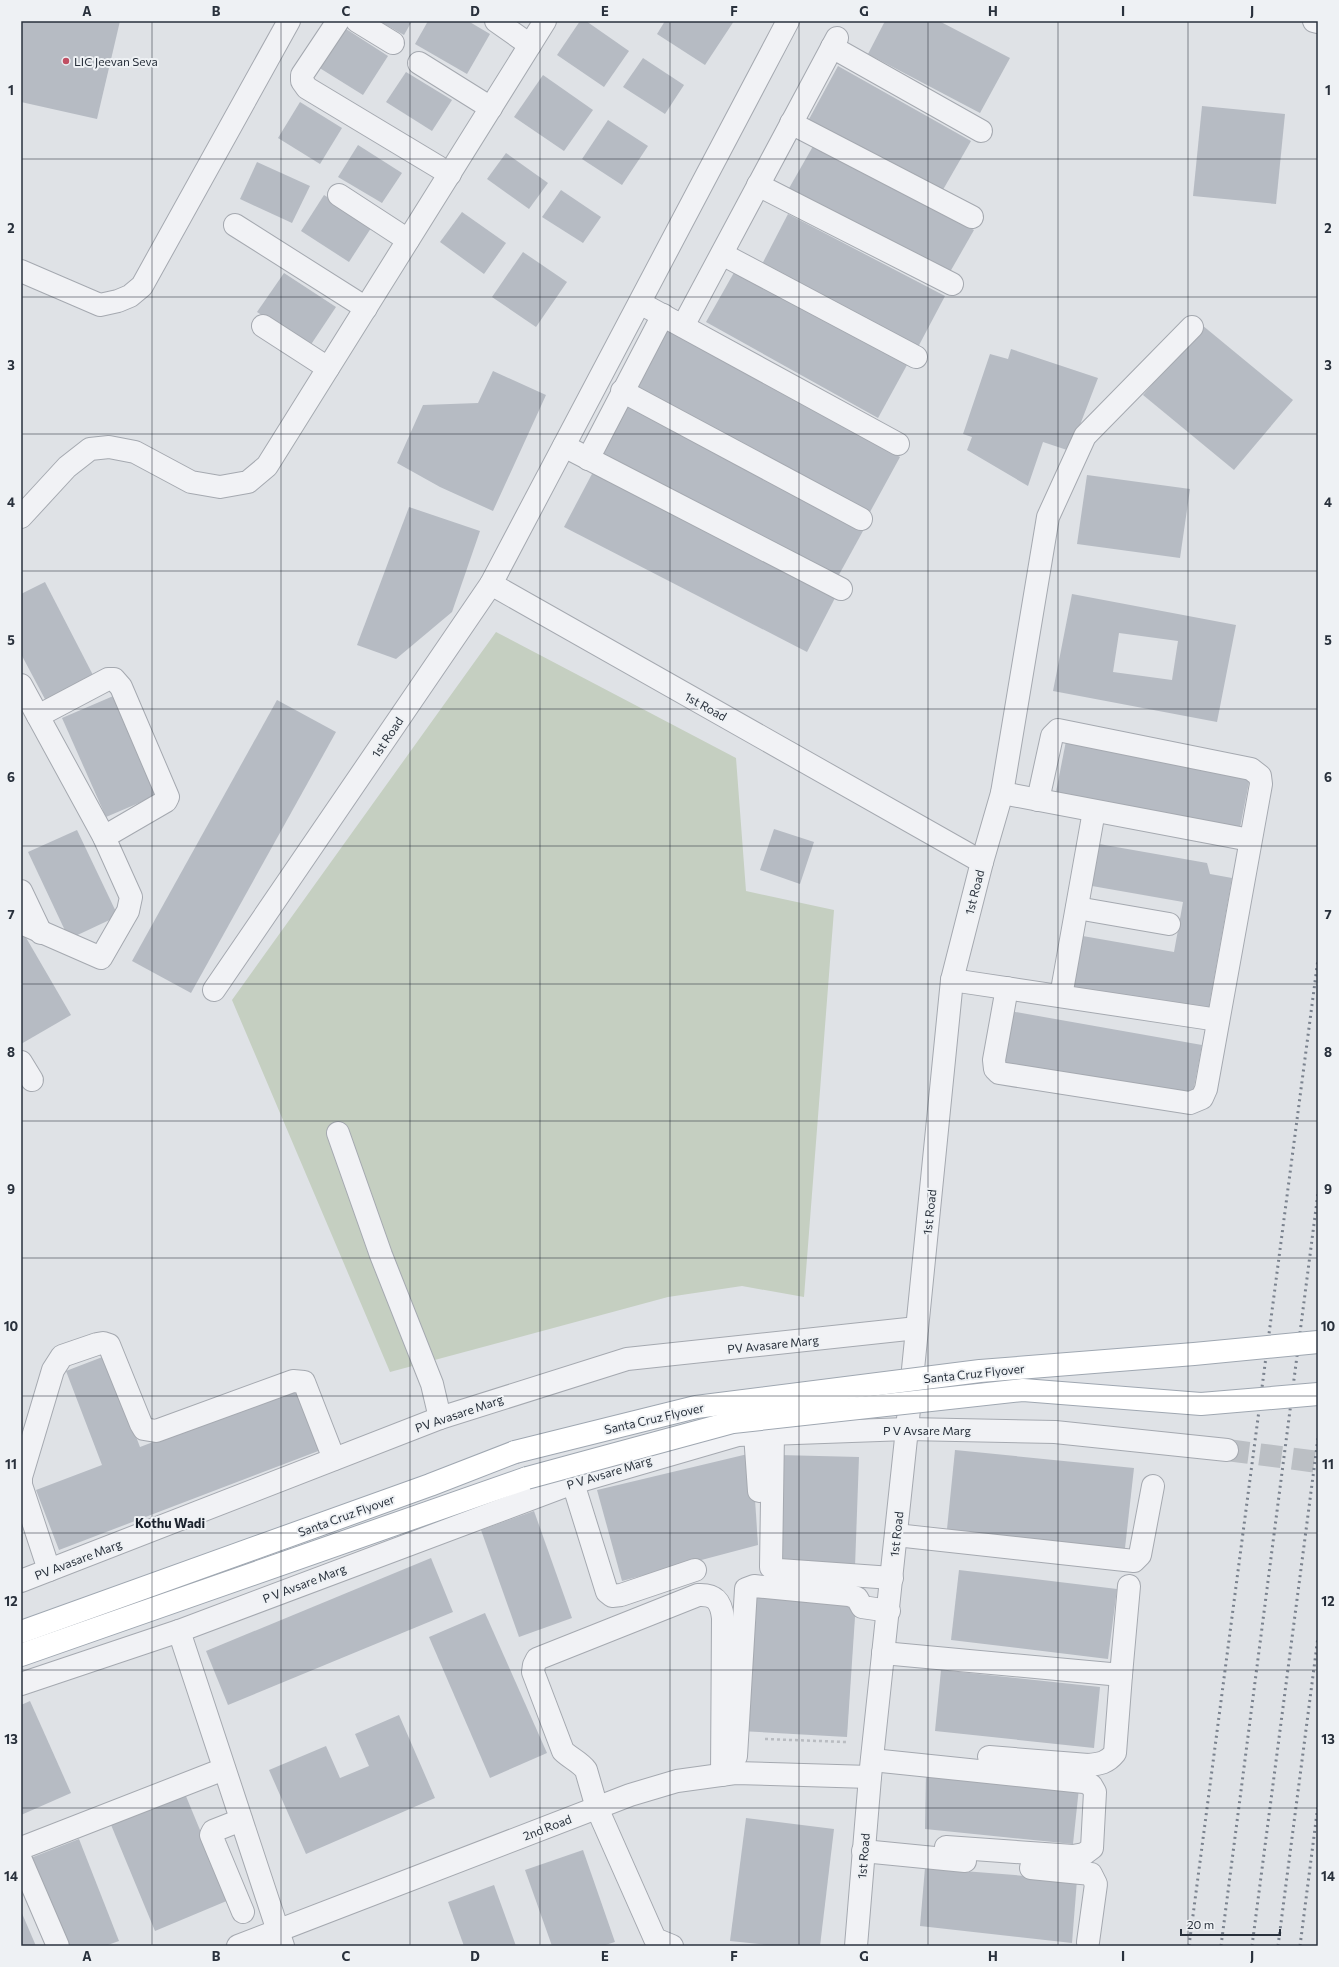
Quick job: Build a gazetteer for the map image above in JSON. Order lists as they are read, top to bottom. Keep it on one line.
{"streets":{"main road":["Santa Cruz Flyover"],"street":["1st Road","PV Avasare Marg","P V Avsare Marg","2nd Road"]},"crossings":[["1st Road","PV Avasare Marg"],["1st Road","P V Avsare Marg"],["1st Road","2nd Road"]],"districts":["Kothu Wadi"],"places":["LIC Jeevan Seva"],"scale_bar":"20 m","grid":{"columns":["A","B","C","D","E","F","G","H","I","J"],"rows":["1","2","3","4","5","6","7","8","9","10","11","12","13","14"]}}
